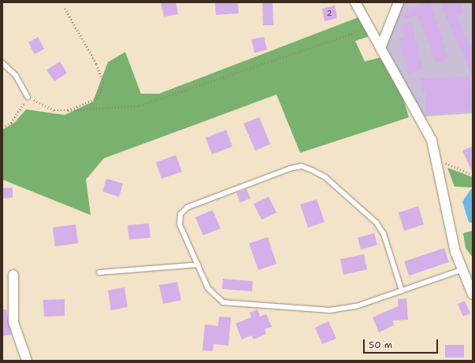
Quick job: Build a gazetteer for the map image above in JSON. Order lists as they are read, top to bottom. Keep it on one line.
{"house_numbers":["2"],"scale_bar":"50 m"}
